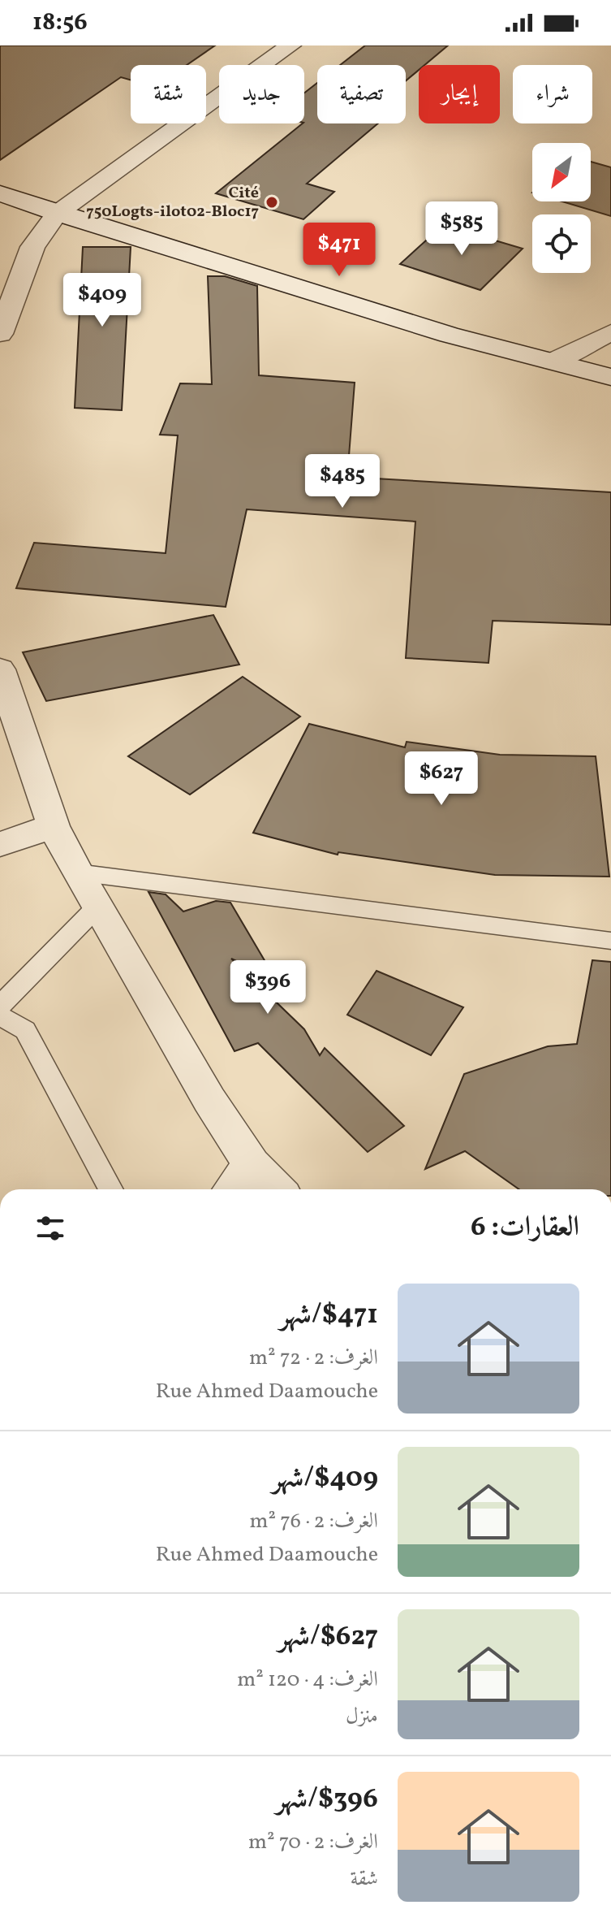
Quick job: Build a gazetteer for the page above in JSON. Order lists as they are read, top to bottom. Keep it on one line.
{"places":["Cité 750Logts-ilot02-Bloc17"],"north":"bottom left","page":{"status":"18:56","chip":["شراء","إيجار","تصفية","جديد","شقة"],"price":["$585","$471","$409","$485","$627","$396"],"heading":"العقارات: 6","list":[{"name":"$471/شهر","note":"الغرف: 2 · 72 m² · Rue Ahmed Daamouche"},{"name":"$409/شهر","note":"الغرف: 2 · 76 m² · Rue Ahmed Daamouche"},{"name":"$627/شهر","note":"الغرف: 4 · 120 m² · منزل"},{"name":"$396/شهر","note":"الغرف: 2 · 70 m² · شقة"}]}}
